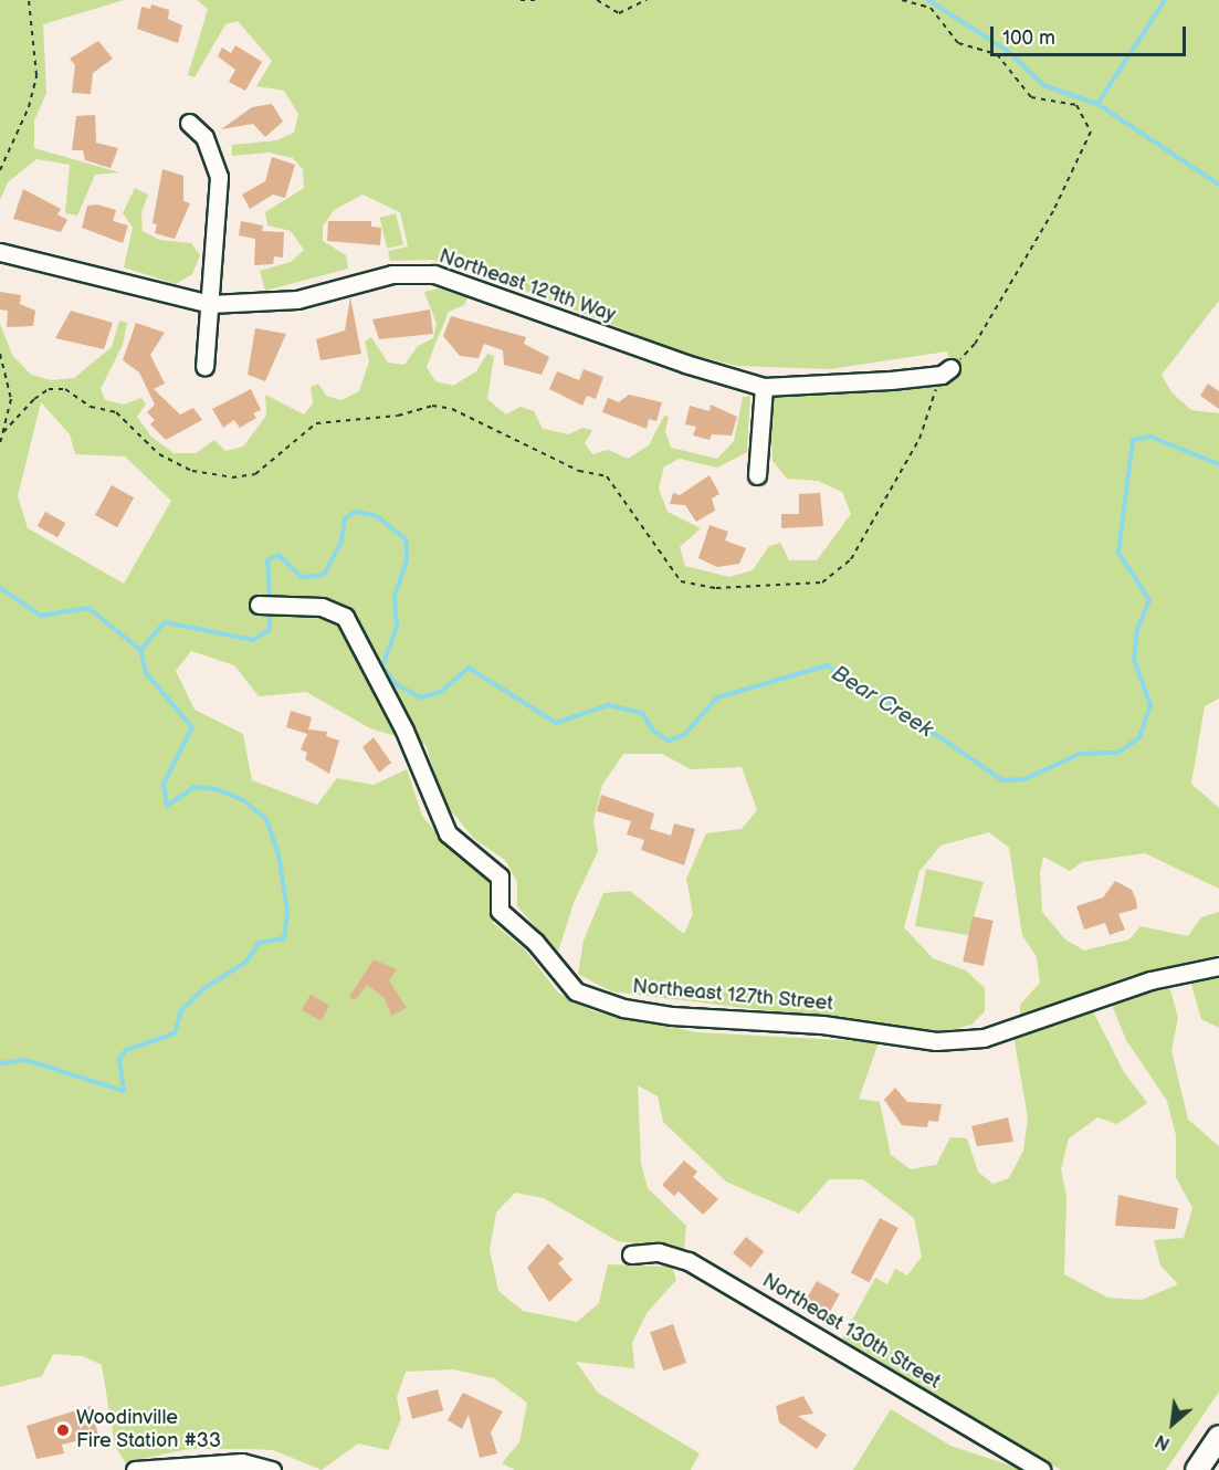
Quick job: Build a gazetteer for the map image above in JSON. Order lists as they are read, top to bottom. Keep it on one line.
{"streets":{"street":["Northeast 129th Way","Northeast 127th Street","Northeast 130th Street"]},"water":["Bear Creek"],"places":["Woodinville Fire Station #33"],"scale_bar":"100 m","north":"bottom left"}
